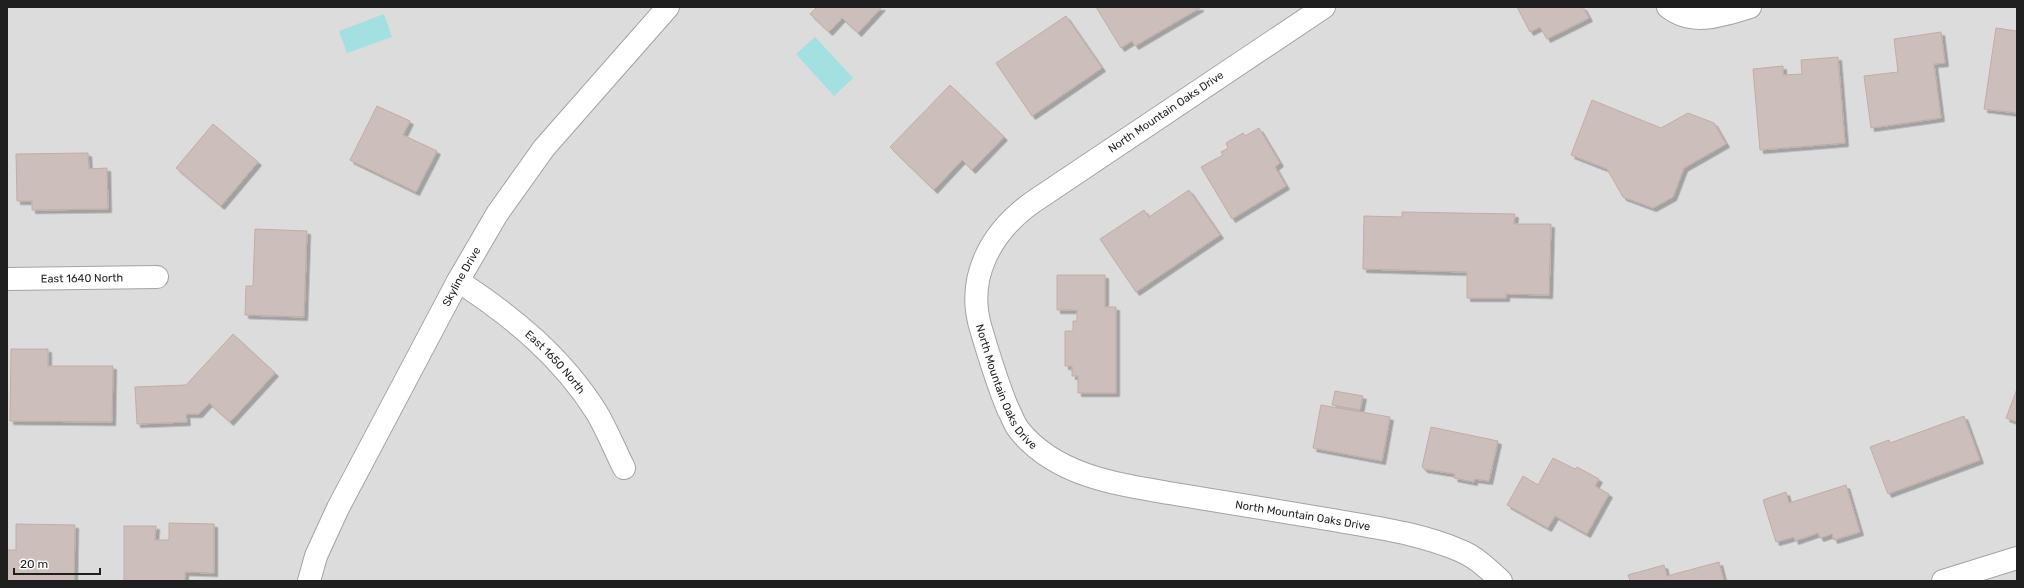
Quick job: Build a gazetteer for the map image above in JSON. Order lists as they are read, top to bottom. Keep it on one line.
{"streets":{"street":["North Mountain Oaks Drive","Skyline Drive","East 1640 North","East 1650 North"]},"crossings":[["Skyline Drive","East 1650 North"]],"scale_bar":"20 m"}
